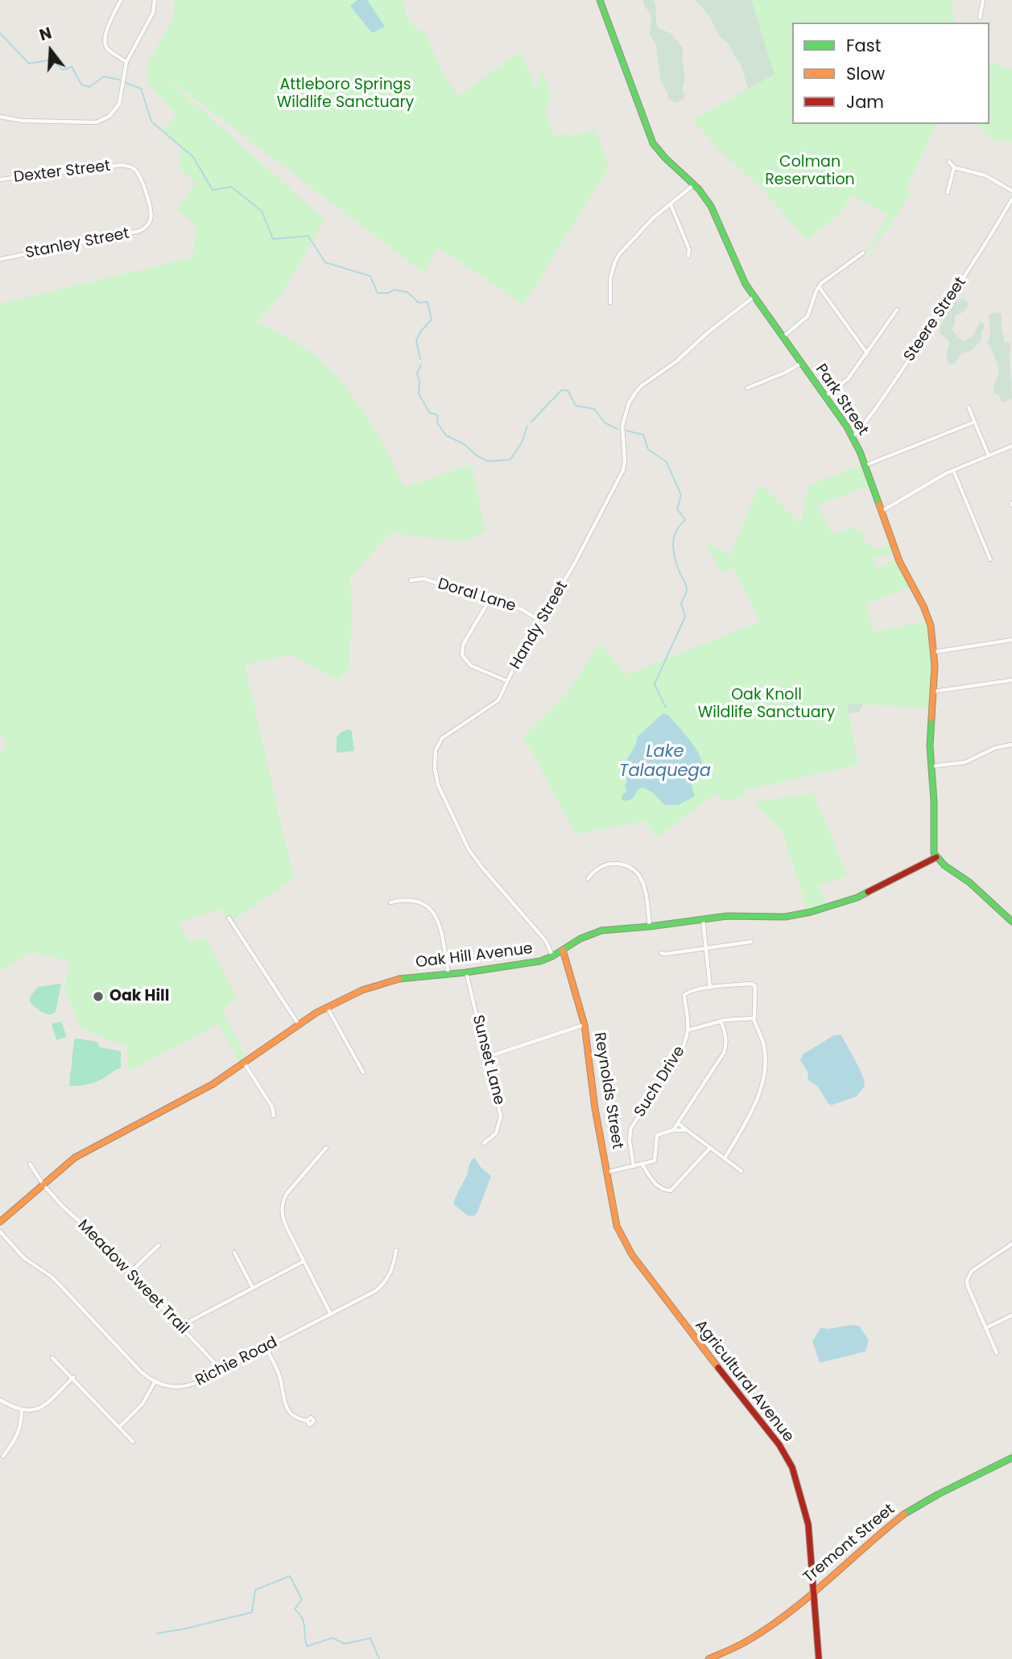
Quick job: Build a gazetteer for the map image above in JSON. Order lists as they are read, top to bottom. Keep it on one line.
{"streets":{"main road":["Park Street","Oak Hill Avenue","Reynolds Street","Agricultural Avenue","Tremont Street"],"street":["Dexter Street","Stanley Street","Steere Street","Doral Lane","Handy Street","Sunset Lane","Such Drive","Meadow Sweet Trail","Richie Road"]},"crossings":[["Dexter Street","Stanley Street"],["Steere Street","Park Street"],["Park Street","Handy Street"],["Park Street","Oak Hill Avenue"],["Doral Lane","Handy Street"],["Handy Street","Oak Hill Avenue"],["Oak Hill Avenue","Sunset Lane"],["Oak Hill Avenue","Reynolds Street"],["Oak Hill Avenue","Meadow Sweet Trail"],["Reynolds Street","Agricultural Avenue"],["Meadow Sweet Trail","Richie Road"],["Agricultural Avenue","Tremont Street"]],"water":["Lake Talaquega"],"parks":["Attleboro Springs Wildlife Sanctuary","Colman Reservation","Oak Knoll Wildlife Sanctuary"],"places":["Oak Hill"],"legend":["Fast","Slow","Jam"],"north":"top"}
